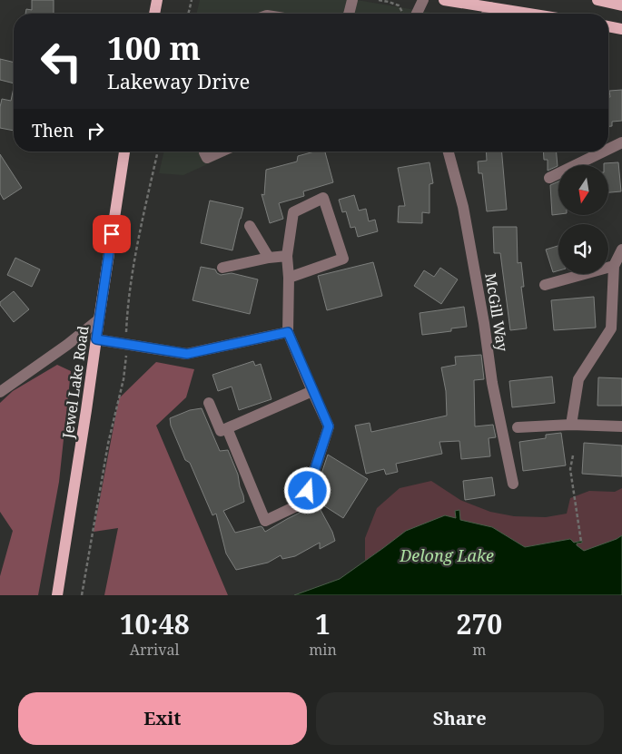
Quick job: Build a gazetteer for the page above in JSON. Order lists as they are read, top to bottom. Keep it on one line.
{"streets":{"main road":["Jewel Lake Road"],"street":["McGill Way"]},"water":["Delong Lake"],"north":"bottom","page":{"turn":["100 m","Lakeway Drive"],"then":"Then","eta":["10:48","Arrival","1","min","270","m"],"buttons":["Exit","Share"]}}
